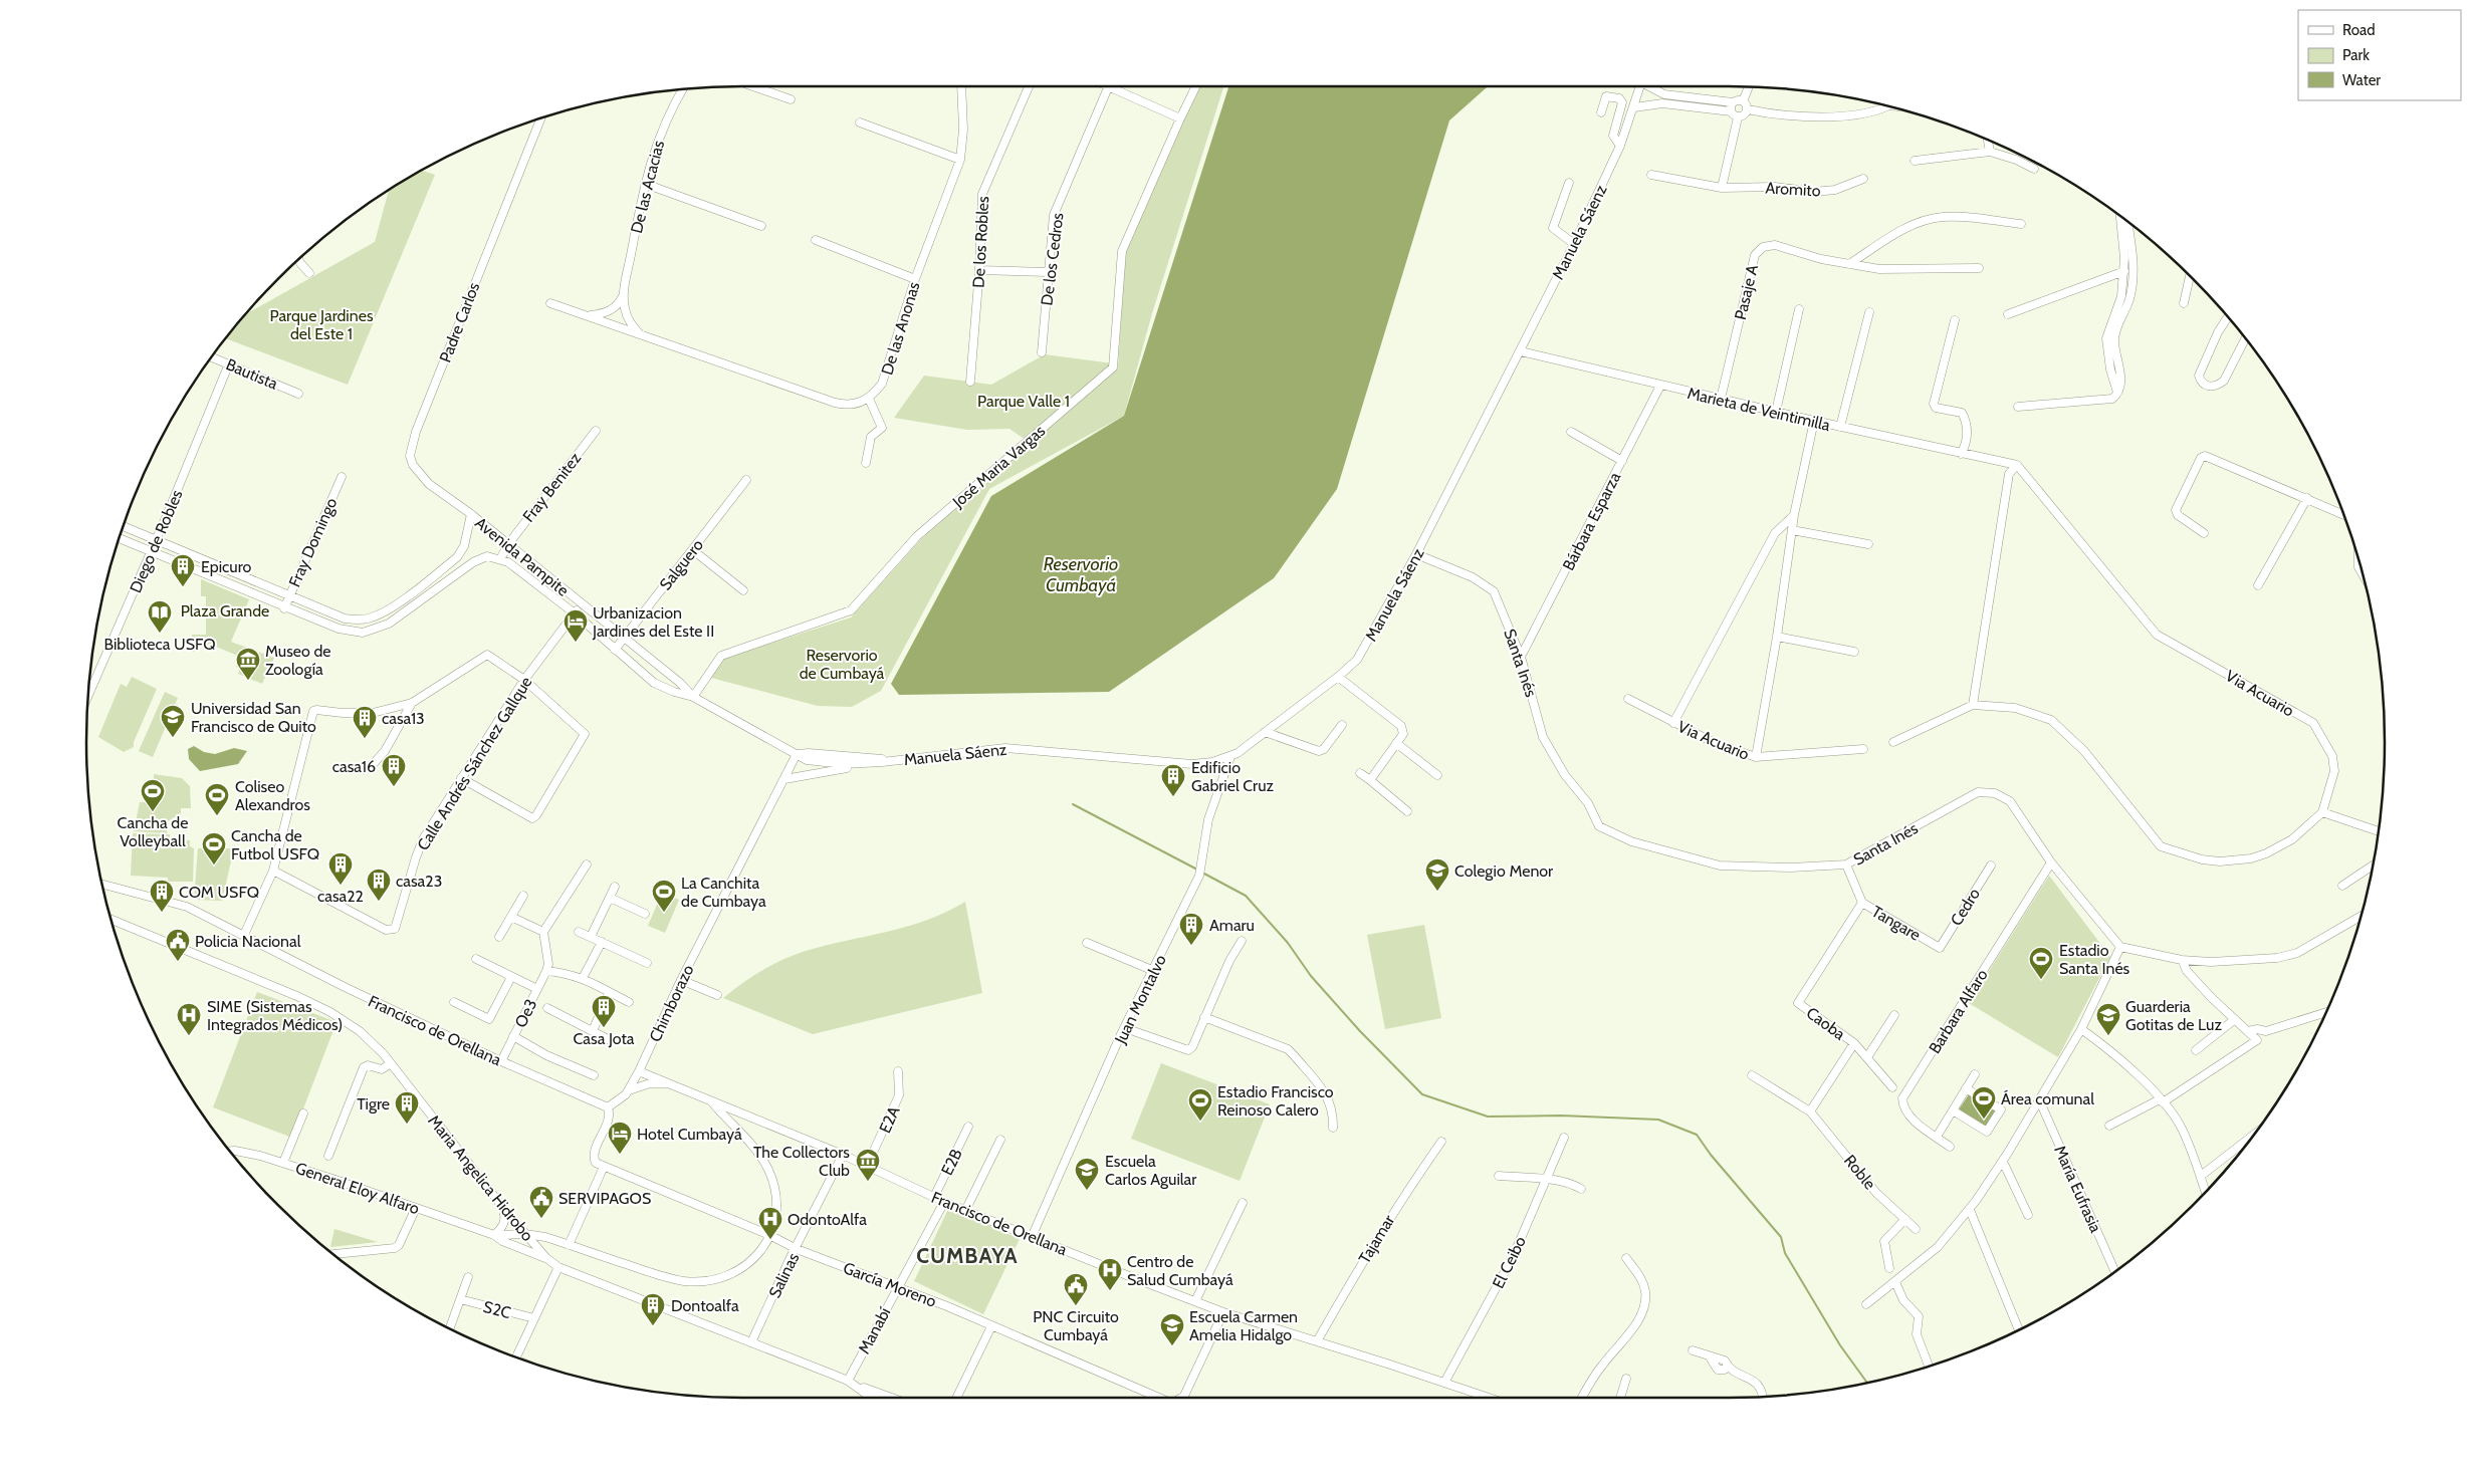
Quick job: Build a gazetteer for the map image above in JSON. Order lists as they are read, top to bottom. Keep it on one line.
{"streets":{"street":["De las Acacias","Aromito","Manuela Sáenz","De los Robles","De los Cedros","Pasaje A","Padre Carlos","De las Anonas","Bautista","Marieta de Veintimilla","José Maria Vargas","Fray Benitez","Bárbara Esparza","Diego de Robles","Fray Domingo","Avenida Pampite","Salguero","Santa Inés","Via Acuario","Calle Andrés Sánchez Gallque","Cedro","Tangare","Juan Montalvo","Chimborazo","Barbara Alfaro","Oe3","Caoba","Francisco de Orellana","E2A","E2B","Roble","Maria Angelica Hidrobo","General Eloy Alfaro","María Eufrasia","Tajamar","El Ceibo","Salinas","García Moreno","S2C","Manabí"]},"crossings":[["Manuela Sáenz","Marieta de Veintimilla"],["Manuela Sáenz","Avenida Pampite"],["Manuela Sáenz","Santa Inés"],["Manuela Sáenz","Juan Montalvo"],["Manuela Sáenz","Chimborazo"],["Pasaje A","Marieta de Veintimilla"],["Padre Carlos","Avenida Pampite"],["Bautista","Diego de Robles"],["Marieta de Veintimilla","Bárbara Esparza"],["Marieta de Veintimilla","Via Acuario"],["José Maria Vargas","Avenida Pampite"],["Fray Benitez","Avenida Pampite"],["Bárbara Esparza","Santa Inés"],["Diego de Robles","Avenida Pampite"],["Fray Domingo","Avenida Pampite"],["Avenida Pampite","Salguero"],["Avenida Pampite","Calle Andrés Sánchez Gallque"],["Avenida Pampite","Chimborazo"],["Santa Inés","Tangare"],["Santa Inés","Barbara Alfaro"],["Cedro","Tangare"],["Tangare","Caoba"],["Juan Montalvo","Francisco de Orellana"],["Chimborazo","Francisco de Orellana"],["Oe3","Francisco de Orellana"],["Francisco de Orellana","E2A"],["Francisco de Orellana","E2B"],["Francisco de Orellana","General Eloy Alfaro"],["Francisco de Orellana","Tajamar"],["Francisco de Orellana","El Ceibo"],["Francisco de Orellana","Salinas"],["Francisco de Orellana","Manabí"],["Maria Angelica Hidrobo","General Eloy Alfaro"],["Maria Angelica Hidrobo","Salinas"],["Maria Angelica Hidrobo","Manabí"],["General Eloy Alfaro","García Moreno"],["Salinas","García Moreno"],["García Moreno","Manabí"]],"districts":["CUMBAYA"],"water":["Reservorio Cumbayá"],"parks":["Parque Jardines del Este 1","Parque Valle 1","Plaza Grande","Reservorio de Cumbayá"],"places":{"building":["Epicuro","casa13","casa16","Edificio Gabriel Cruz","casa22","casa23","COM USFQ","Amaru","Casa Jota","Tigre","Dontoalfa"],"library":["Biblioteca USFQ"],"hotel":["Urbanizacion Jardines del Este II","Hotel Cumbayá"],"museum":["Museo de Zoología","The Collectors Club"],"school or university":["Universidad San Francisco de Quito","Colegio Menor","Guarderia Gotitas de Luz","Escuela Carlos Aguilar","Escuela Carmen Amelia Hidalgo"],"sports":["Cancha de Volleyball","Coliseo Alexandros","Cancha de Futbol USFQ","La Canchita de Cumbaya","Estadio Santa Inés","Área comunal","Estadio Francisco Reinoso Calero"],"public building":["Policia Nacional","SERVIPAGOS","PNC Circuito Cumbayá"],"hospital":["SIME (Sistemas Integrados Médicos)","OdontoAlfa","Centro de Salud Cumbayá"]},"legend":["Road","Park","Water"]}
